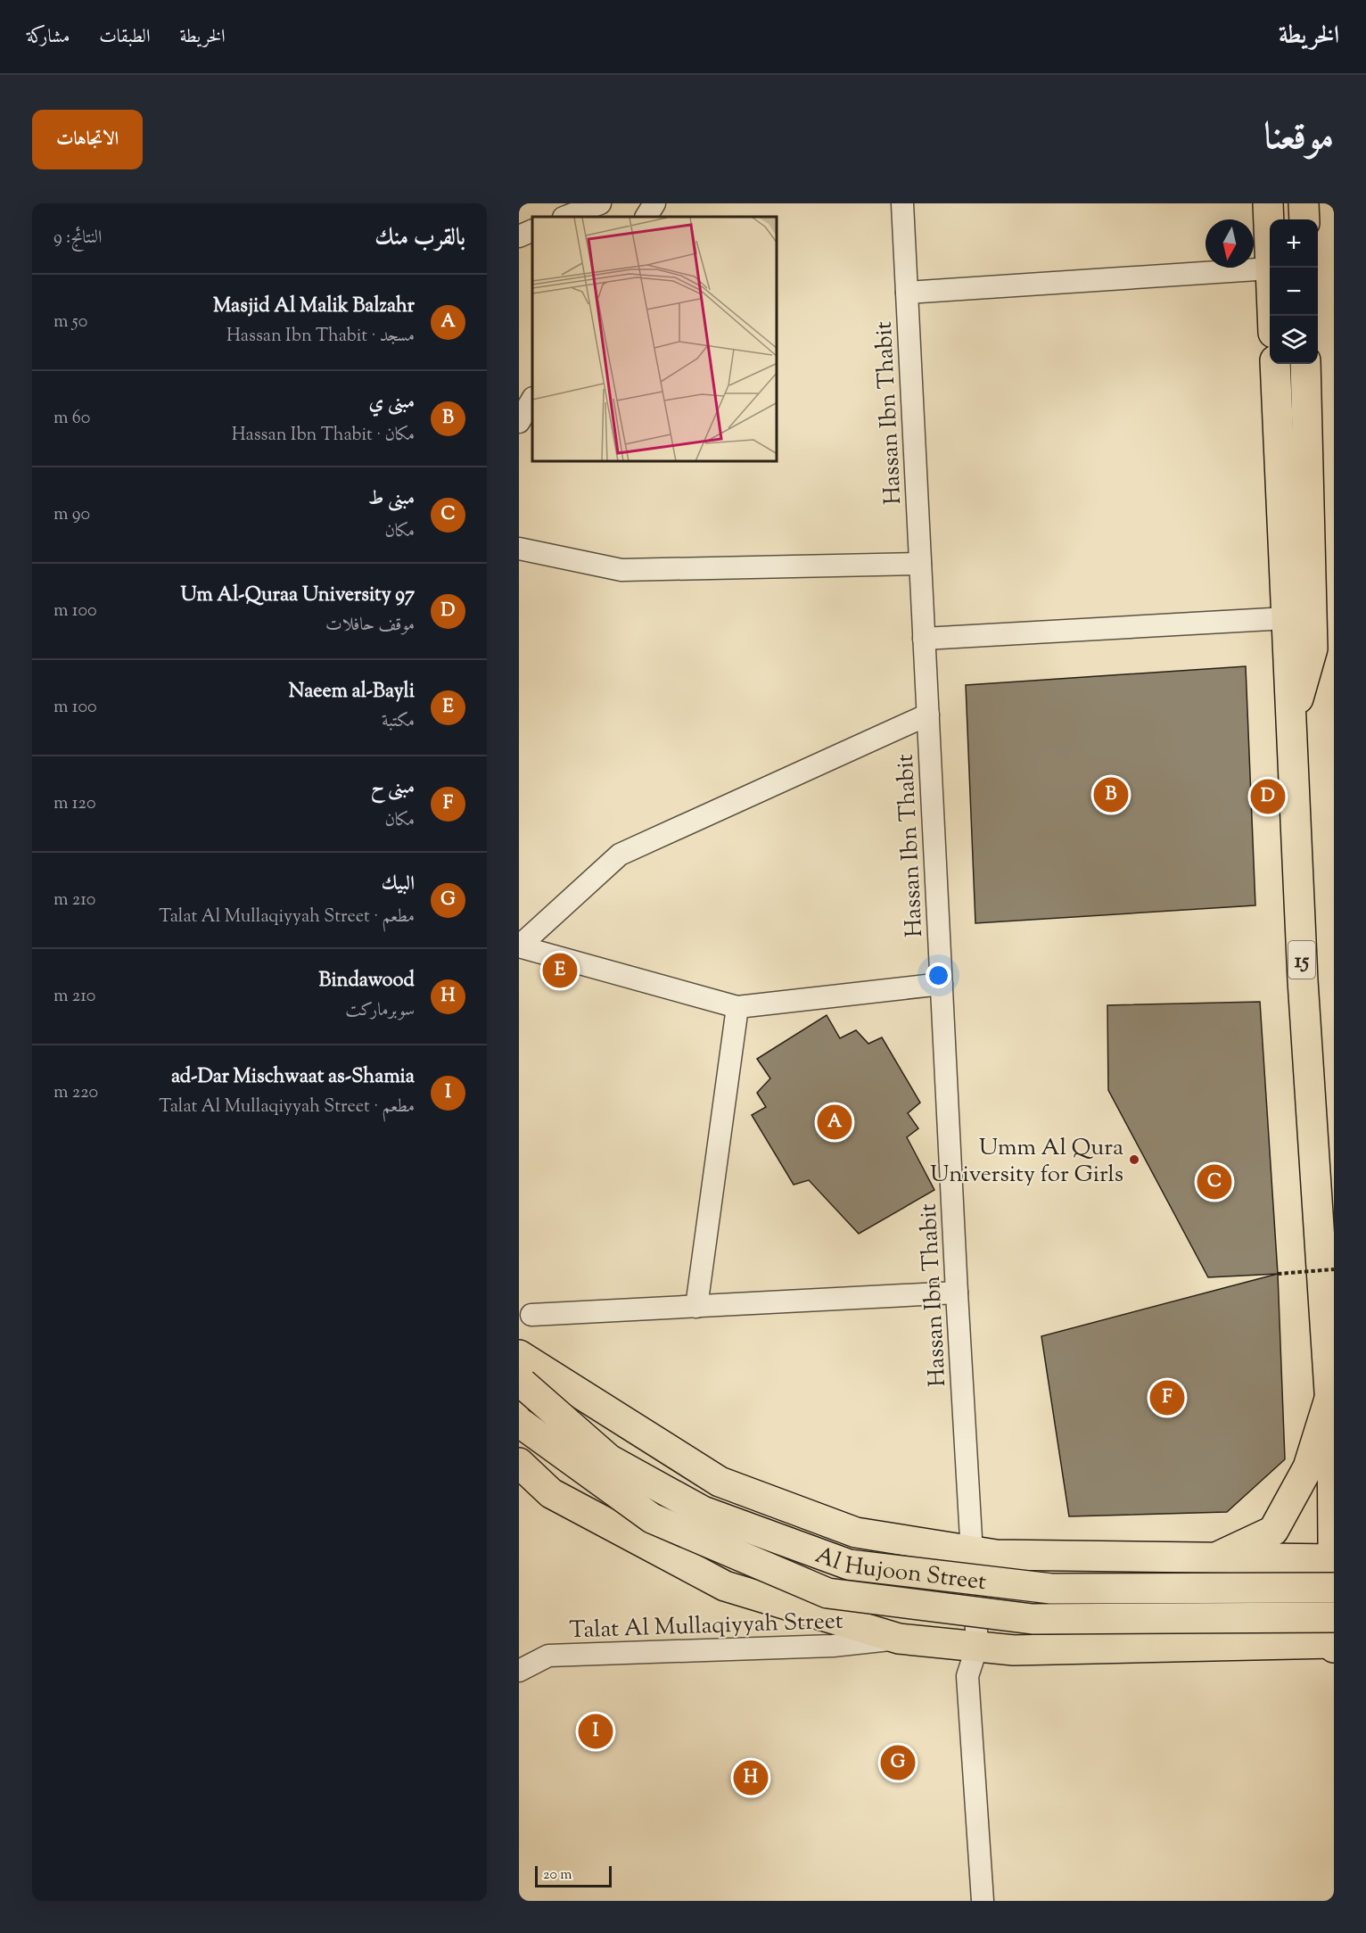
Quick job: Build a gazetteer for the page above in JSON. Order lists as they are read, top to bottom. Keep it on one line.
{"streets":{"main road":["15","Al Hujoon Street"],"street":["Hassan Ibn Thabit","Talat Al Mullaqiyyah Street"]},"places":["Umm Al Qura University for Girls"],"scale_bar":"20 m","north":"bottom","page":{"header":"الخريطة","nav":["الخريطة","الطبقات","مشاركة"],"title":"موقعنا","buttons":"الاتجاهات","heading":["بالقرب منك","النتائج: 9"],"map_buttons":["+","−"],"list":[{"mark":"A","name":"Masjid Al Malik Balzahr","note":"مسجد · Hassan Ibn Thabit","value":"50 m"},{"mark":"B","name":"مبنى ي","note":"مكان · Hassan Ibn Thabit","value":"60 m"},{"mark":"C","name":"مبنى ط","note":"مكان","value":"90 m"},{"mark":"D","name":"Um Al-Quraa University 97","note":"موقف حافلات","value":"100 m"},{"mark":"E","name":"Naeem al-Bayli","note":"مكتبة","value":"100 m"},{"mark":"F","name":"مبنى ح","note":"مكان","value":"120 m"},{"mark":"G","name":"البيك","note":"مطعم · Talat Al Mullaqiyyah Street","value":"210 m"},{"mark":"H","name":"Bindawood","note":"سوبرماركت","value":"210 m"},{"mark":"I","name":"ad-Dar Mischwaat as-Shamia","note":"مطعم · Talat Al Mullaqiyyah Street","value":"220 m"}],"pins":["B","D","E","A","C","F","I","G","H"],"scale":"20 m"}}
